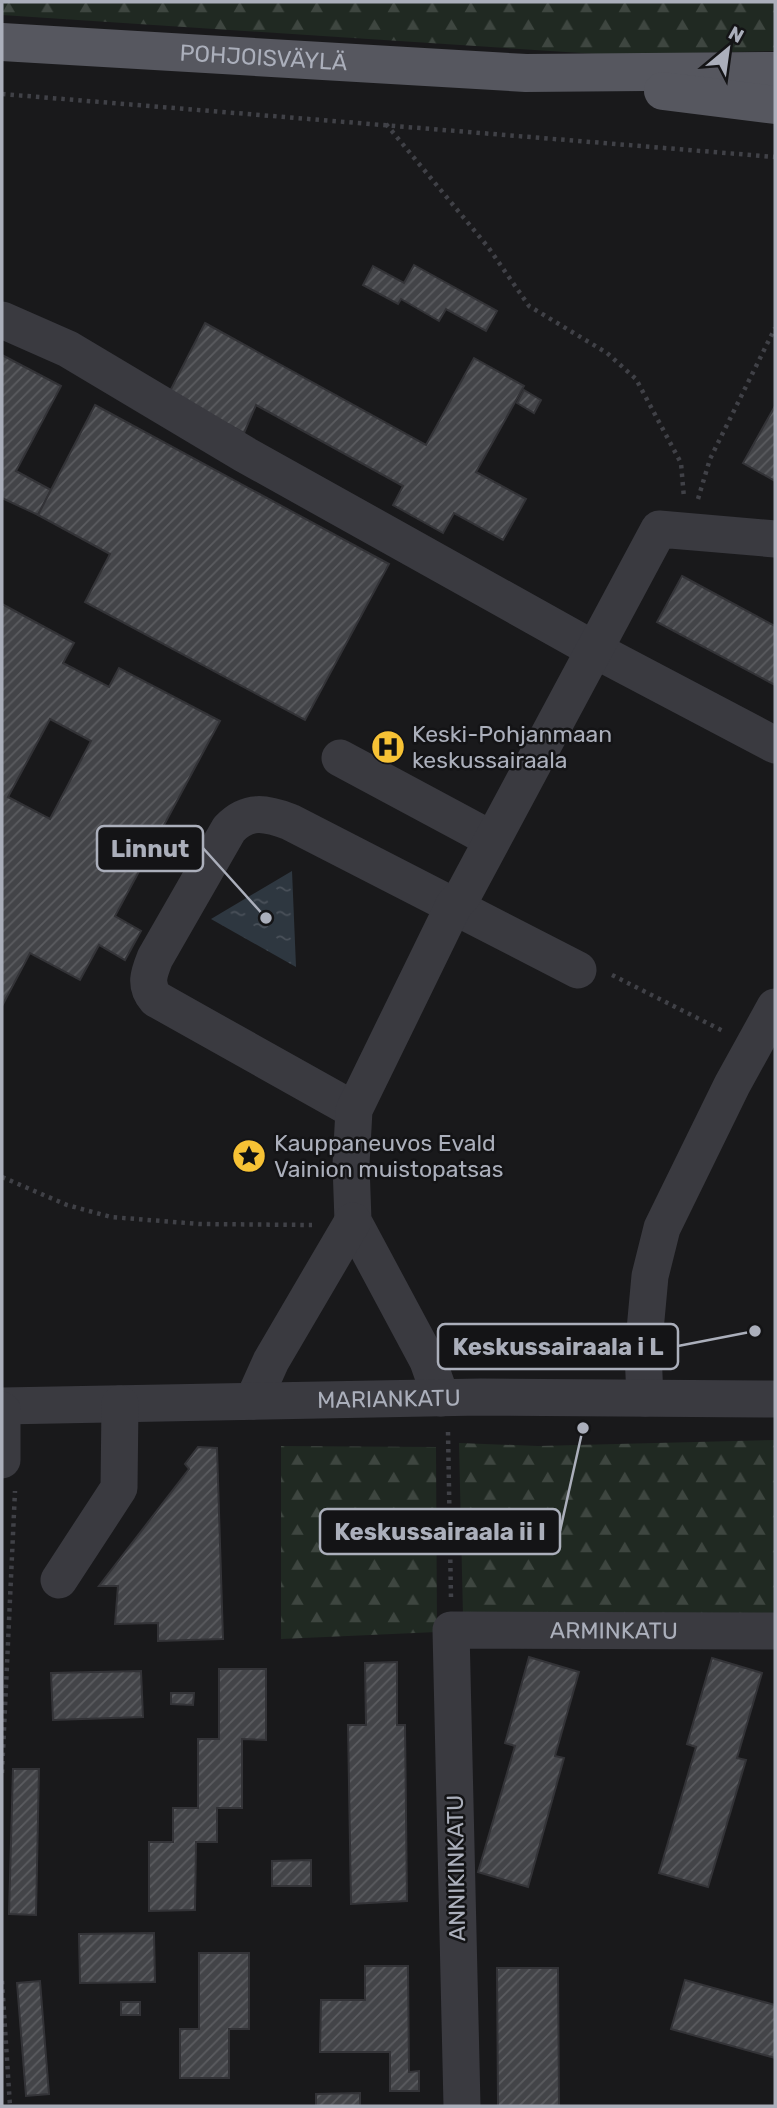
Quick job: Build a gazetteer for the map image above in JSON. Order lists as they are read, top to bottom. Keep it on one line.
{"streets":{"main road":["POHJOISVÄYLÄ"],"street":["MARIANKATU","ARMINKATU","ANNIKINKATU"]},"crossings":[["ARMINKATU","ANNIKINKATU"]],"places":{"hospital":["Keski-Pohjanmaan keskussairaala"],"other":["Linnut","Keskussairaala i L","Keskussairaala ii I"],"place":["Kauppaneuvos Evald Vainion muistopatsas"]},"north":"top right"}
